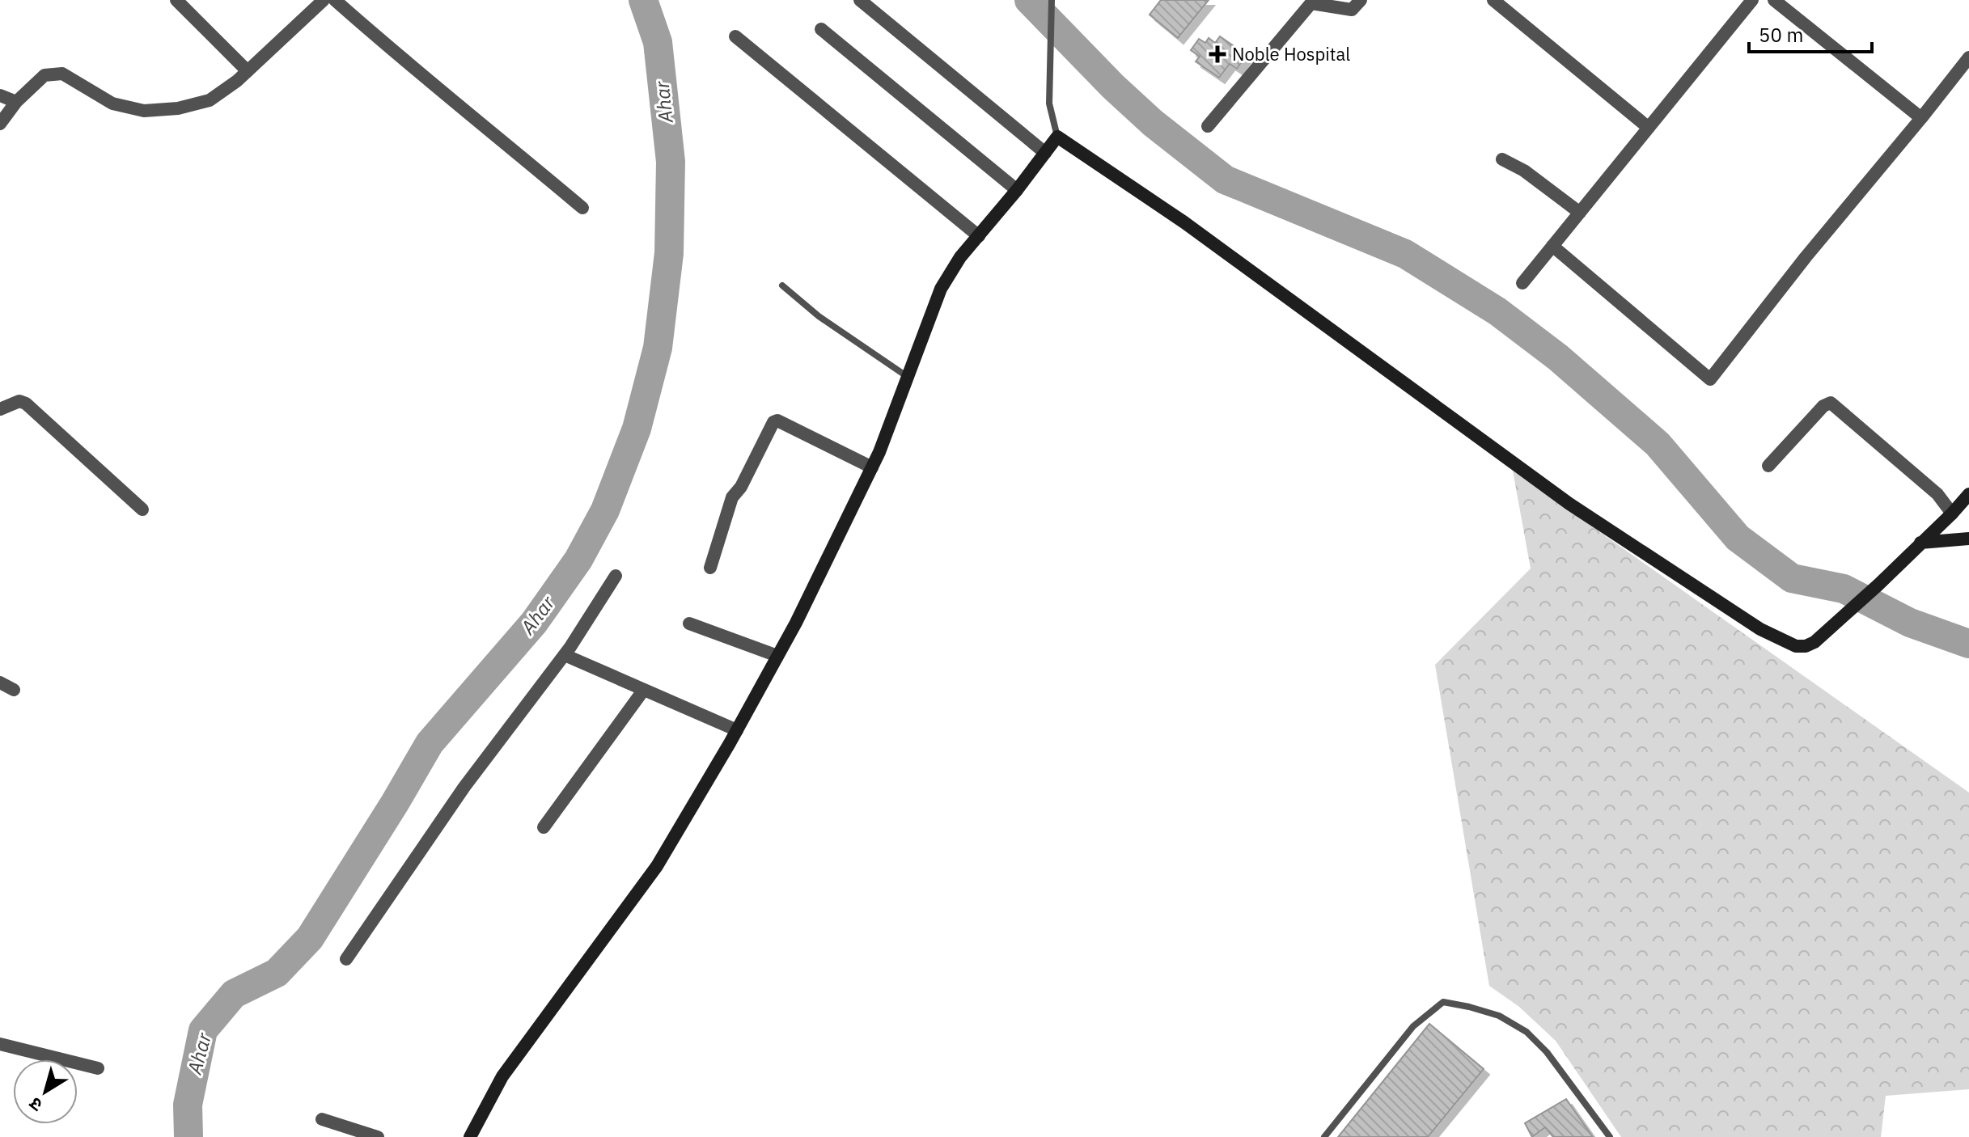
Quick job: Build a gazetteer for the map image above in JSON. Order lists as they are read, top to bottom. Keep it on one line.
{"water":["Ahar"],"places":{"health":["Noble Hospital"]},"scale_bar":"50 m","north":"bottom left"}
